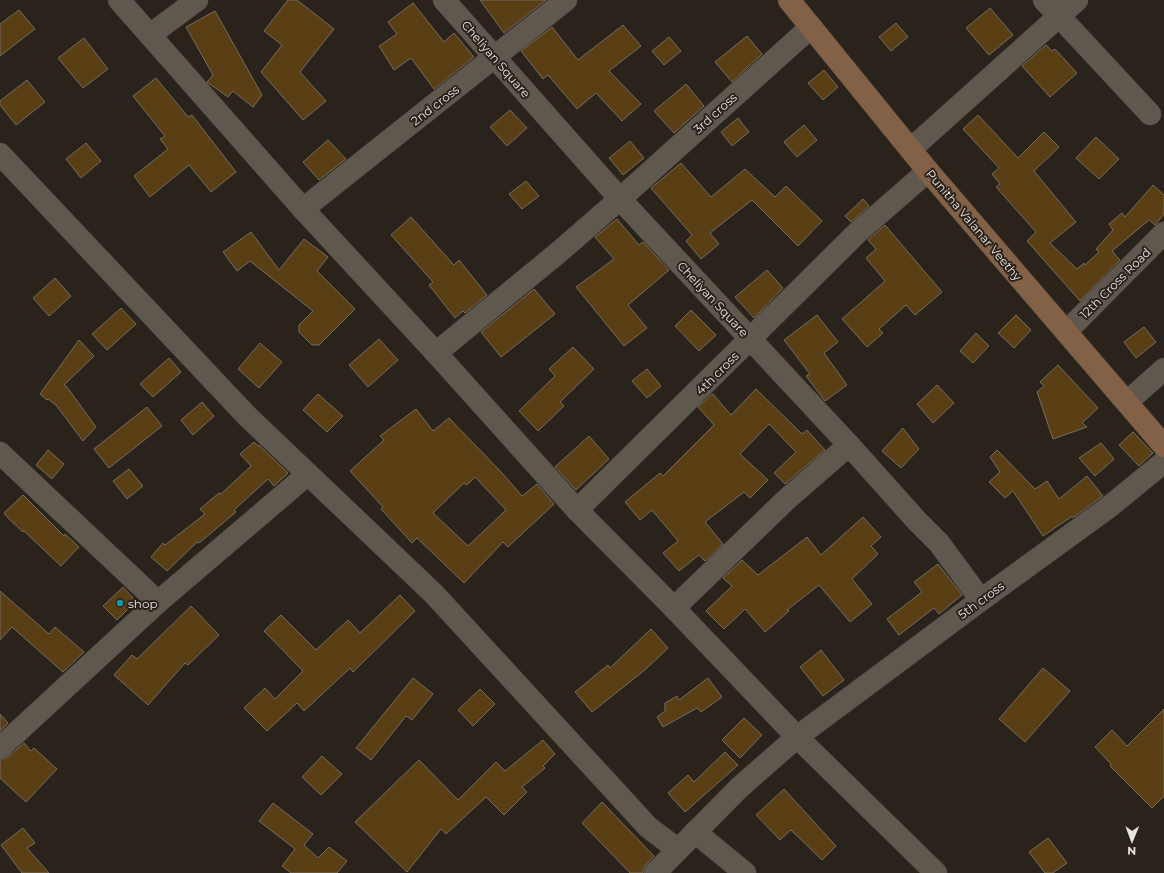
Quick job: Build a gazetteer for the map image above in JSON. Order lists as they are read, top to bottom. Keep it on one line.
{"streets":{"street":["Cheliyan Square","2nd cross","3rd cross","Punitha Valanar Veethy","12th Cross Road","4th cross","5th cross"]},"crossings":[["Cheliyan Square","2nd cross"],["Cheliyan Square","3rd cross"],["Cheliyan Square","4th cross"],["Cheliyan Square","5th cross"],["3rd cross","Punitha Valanar Veethy"],["Punitha Valanar Veethy","12th Cross Road"],["Punitha Valanar Veethy","4th cross"]],"places":["shop"],"north":"bottom"}
